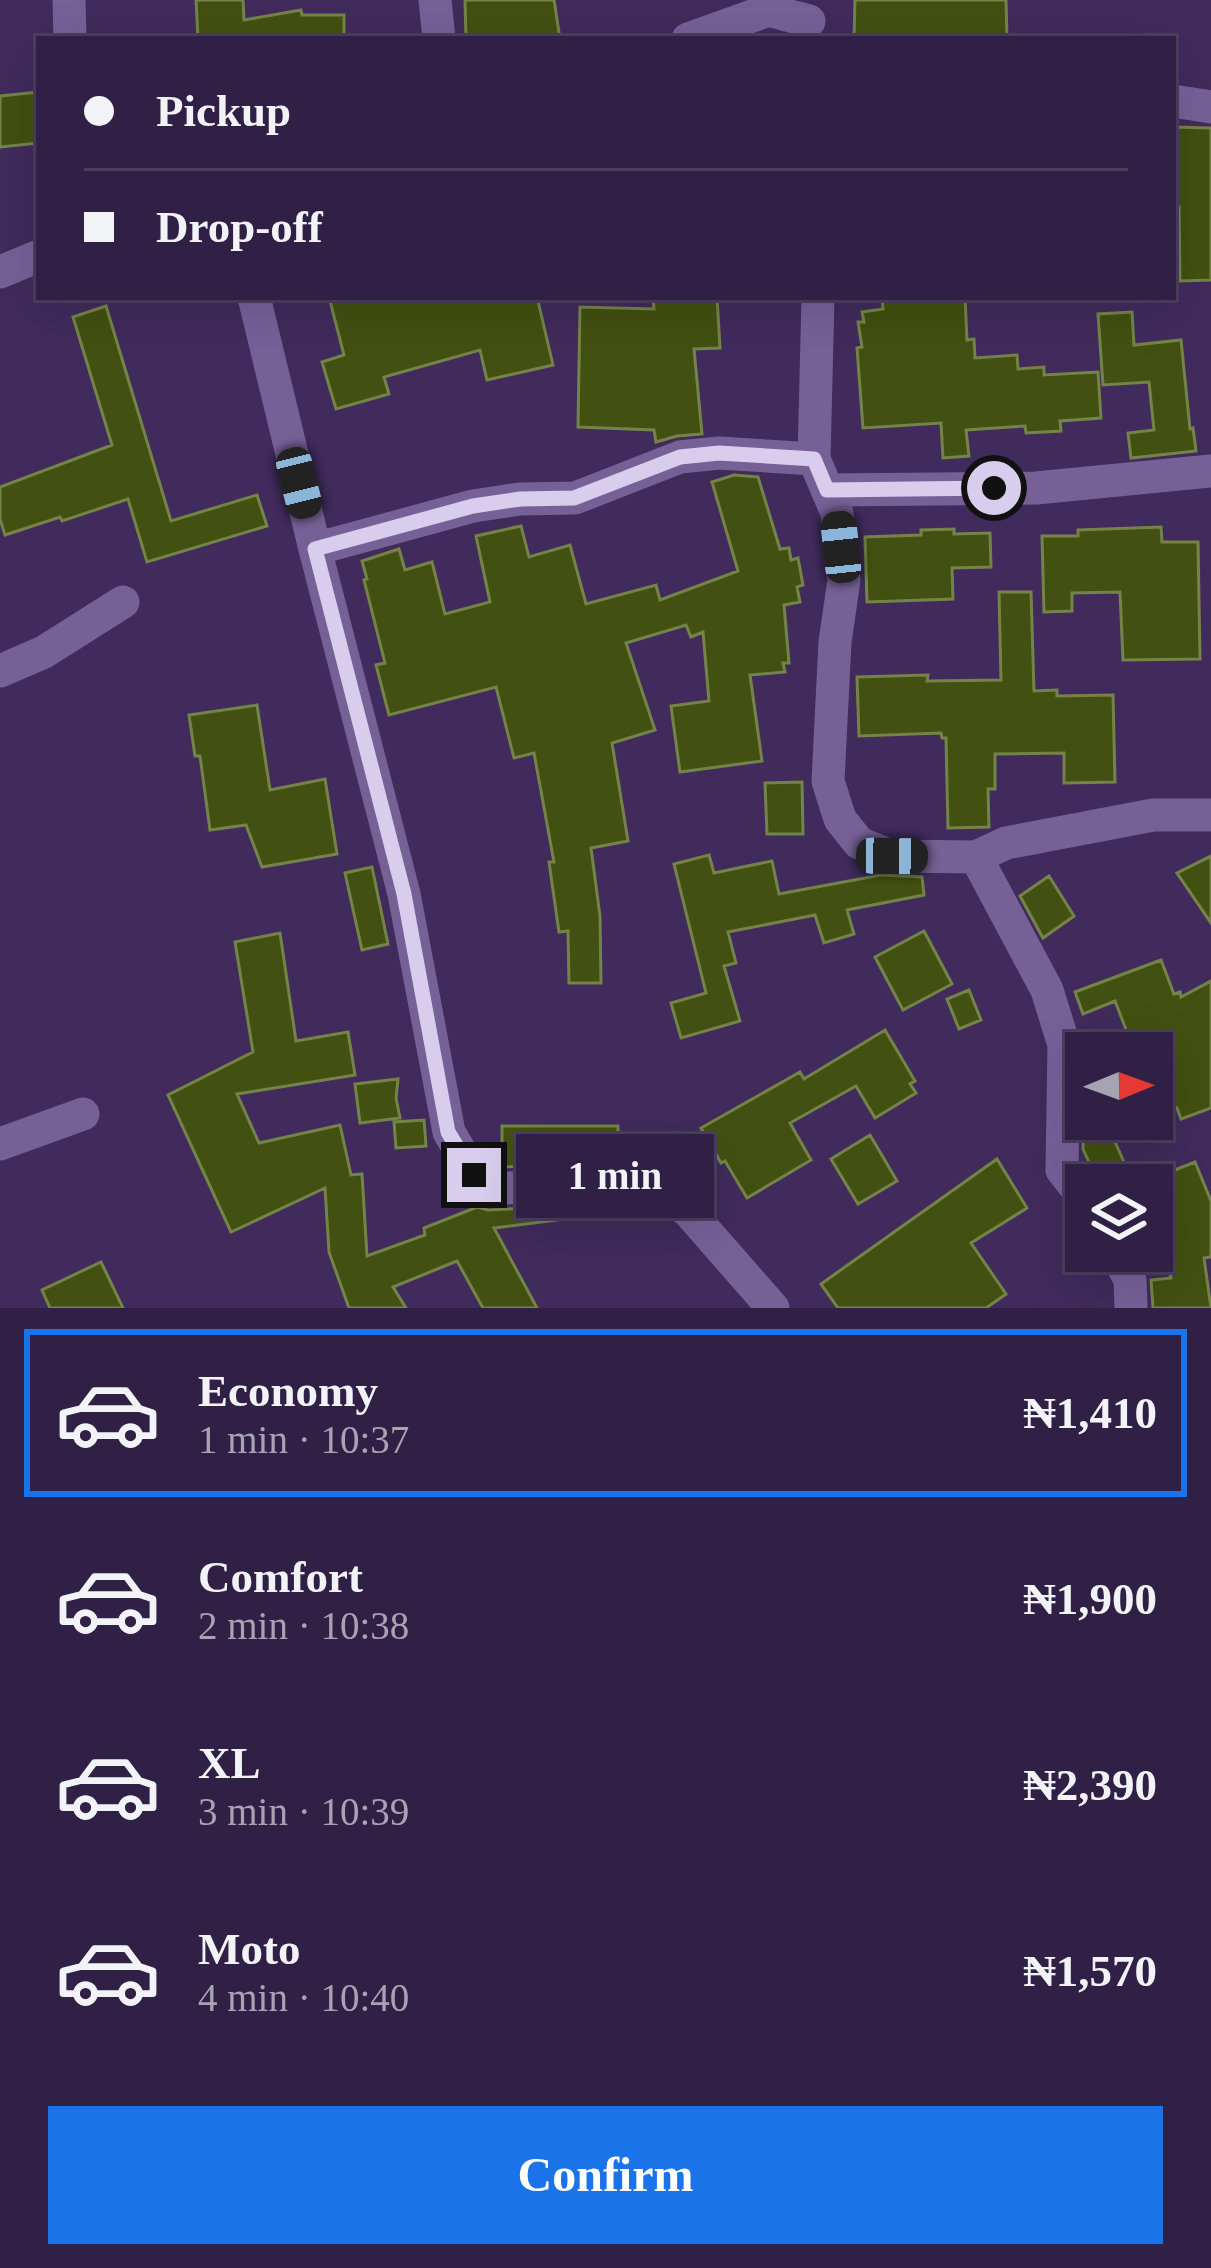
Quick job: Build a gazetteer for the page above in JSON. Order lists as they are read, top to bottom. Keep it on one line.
{"north":"right","page":{"banner":["Pickup","Drop-off"],"bubble":"1 min","list":[{"name":"Economy","note":"1 min · 10:37","value":"₦1,410"},{"name":"Comfort","note":"2 min · 10:38","value":"₦1,900"},{"name":"XL","note":"3 min · 10:39","value":"₦2,390"},{"name":"Moto","note":"4 min · 10:40","value":"₦1,570"}],"buttons":"Confirm"}}
